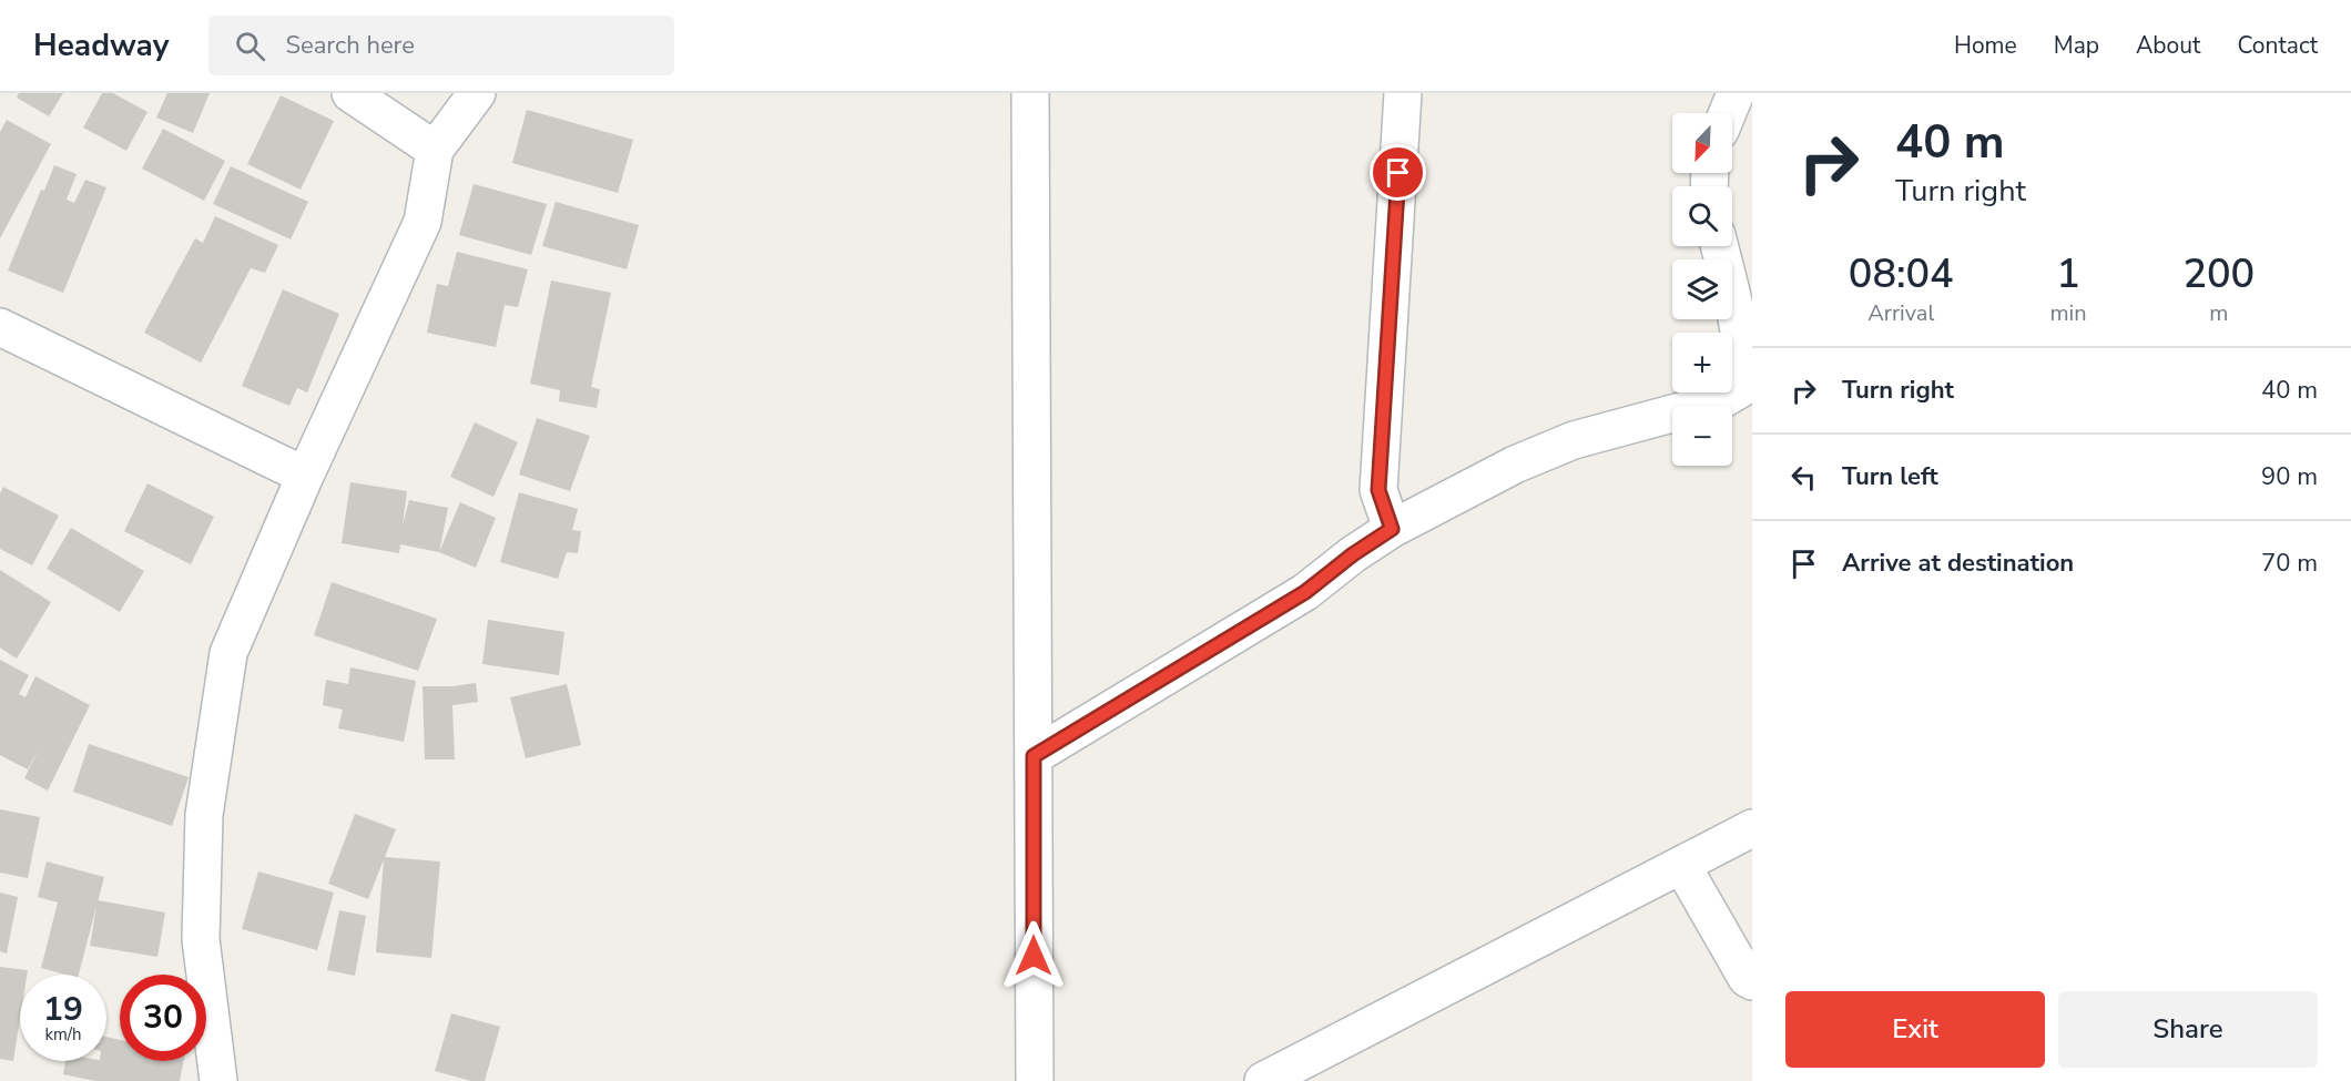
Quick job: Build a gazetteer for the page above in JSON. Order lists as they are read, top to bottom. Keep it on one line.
{"north":"bottom left","page":{"header":"Headway","search":"Search here","nav":["Home","Map","About","Contact"],"turn":["40 m","Turn right"],"map_buttons":["+","−"],"eta":["08:04","Arrival","1","min","200","m"],"list":[{"name":"Turn right","value":"40 m"},{"name":"Turn left","value":"90 m"},{"name":"Arrive at destination","value":"70 m"}],"speed":"19 km/h","limit":"30","buttons":["Exit","Share"]}}
